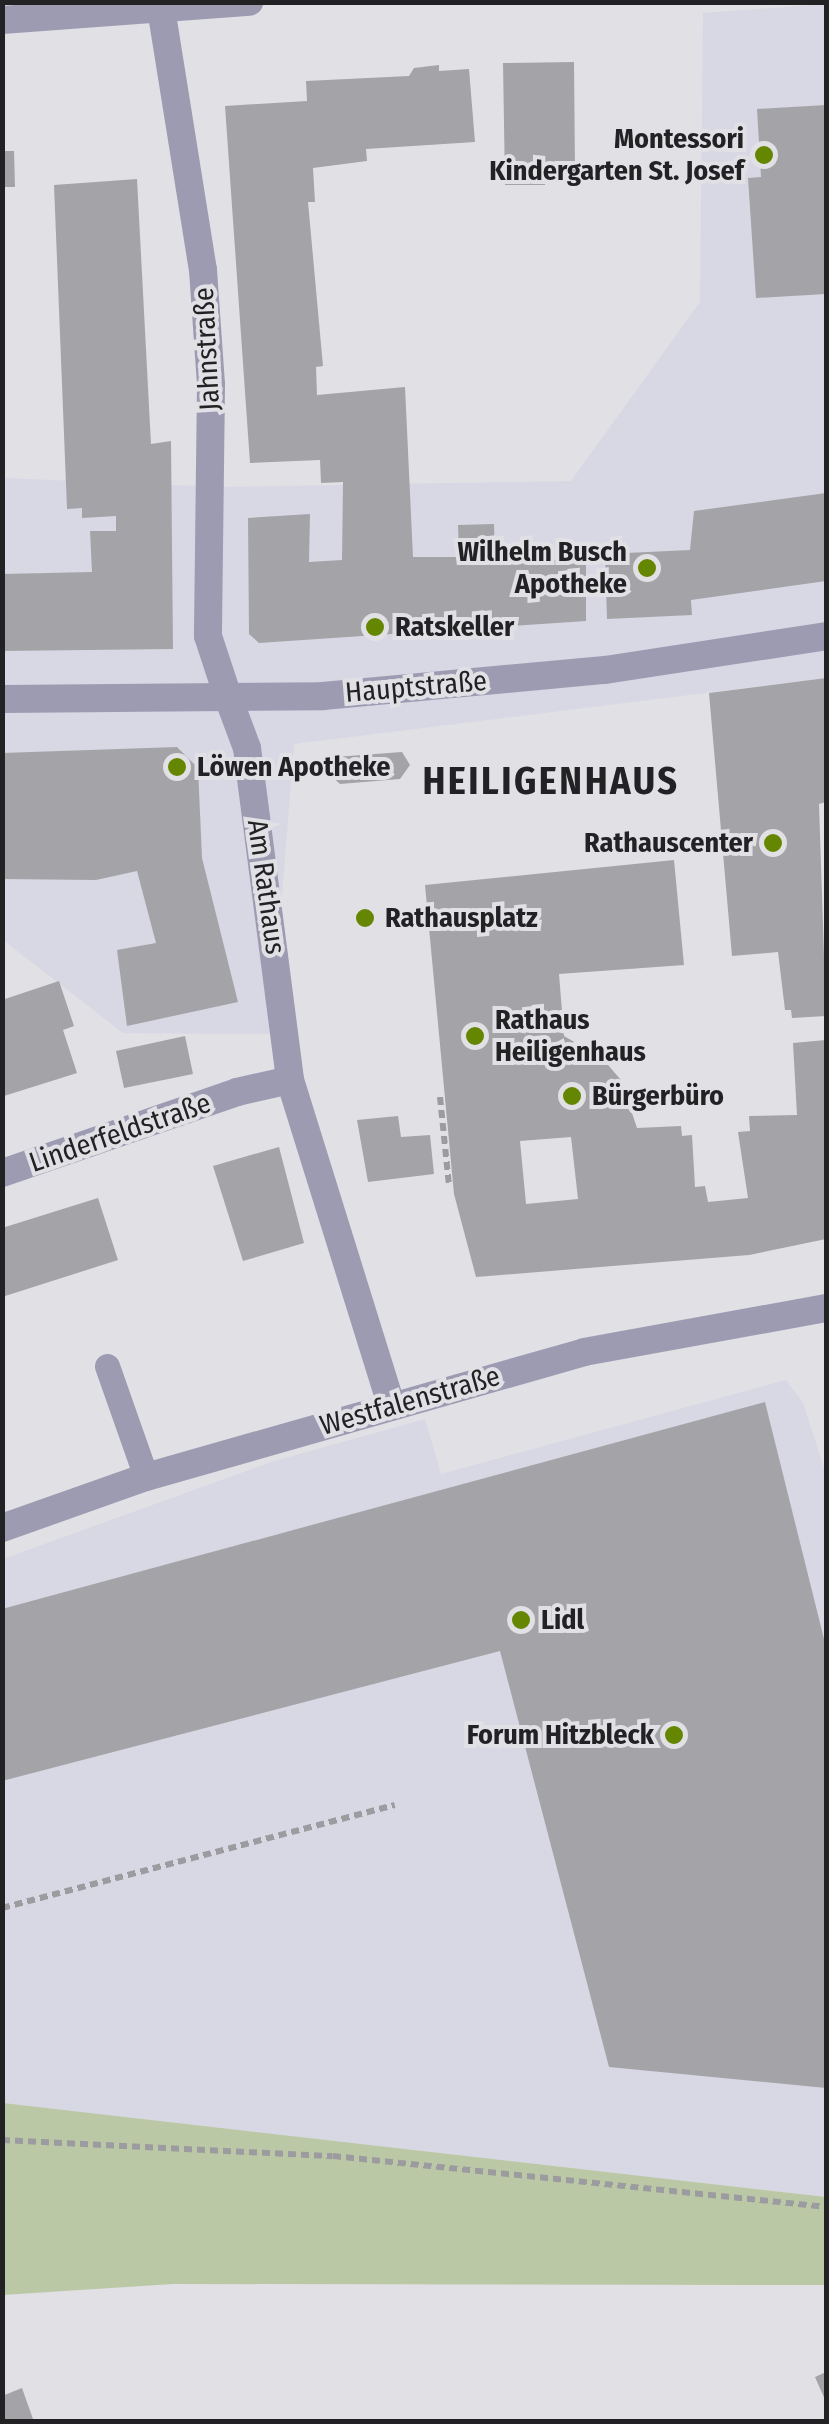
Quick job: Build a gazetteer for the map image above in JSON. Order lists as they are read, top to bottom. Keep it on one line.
{"streets":{"street":["Jahnstraße","Hauptstraße","Am Rathaus","Linderfeldstraße","Westfalenstraße"]},"crossings":[["Jahnstraße","Hauptstraße"],["Jahnstraße","Am Rathaus"],["Hauptstraße","Am Rathaus"],["Am Rathaus","Linderfeldstraße"],["Am Rathaus","Westfalenstraße"]],"districts":["HEILIGENHAUS"],"places":["Montessori Kindergarten St. Josef","Wilhelm Busch Apotheke","Ratskeller","Löwen Apotheke","Rathauscenter","Rathausplatz","Rathaus Heiligenhaus","Bürgerbüro","Lidl","Forum Hitzbleck"]}
